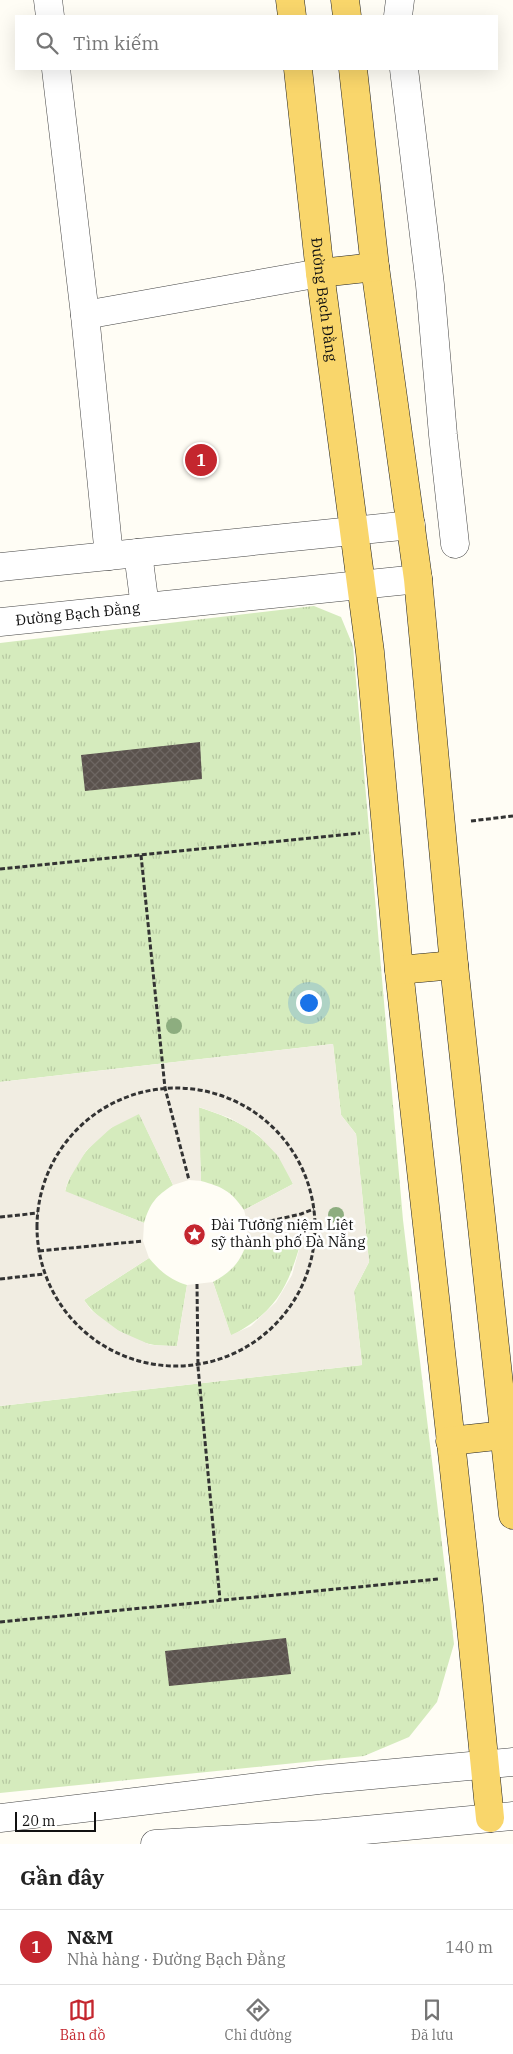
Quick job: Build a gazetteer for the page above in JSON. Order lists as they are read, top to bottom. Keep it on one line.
{"streets":{"main road":["Đường Bạch Đằng"]},"places":{"place":["Đài Tưởng niệm Liệt sỹ thành phố Đà Nẵng"]},"scale_bar":"20 m","page":{"search":"Tìm kiếm","pins":"1","scale":"20 m","heading":"Gần đây","list":[{"mark":"1","name":"N&M","note":"Nhà hàng · Đường Bạch Đằng","value":"140 m"}],"nav":["Bản đồ","Chỉ đường","Đã lưu"]}}
